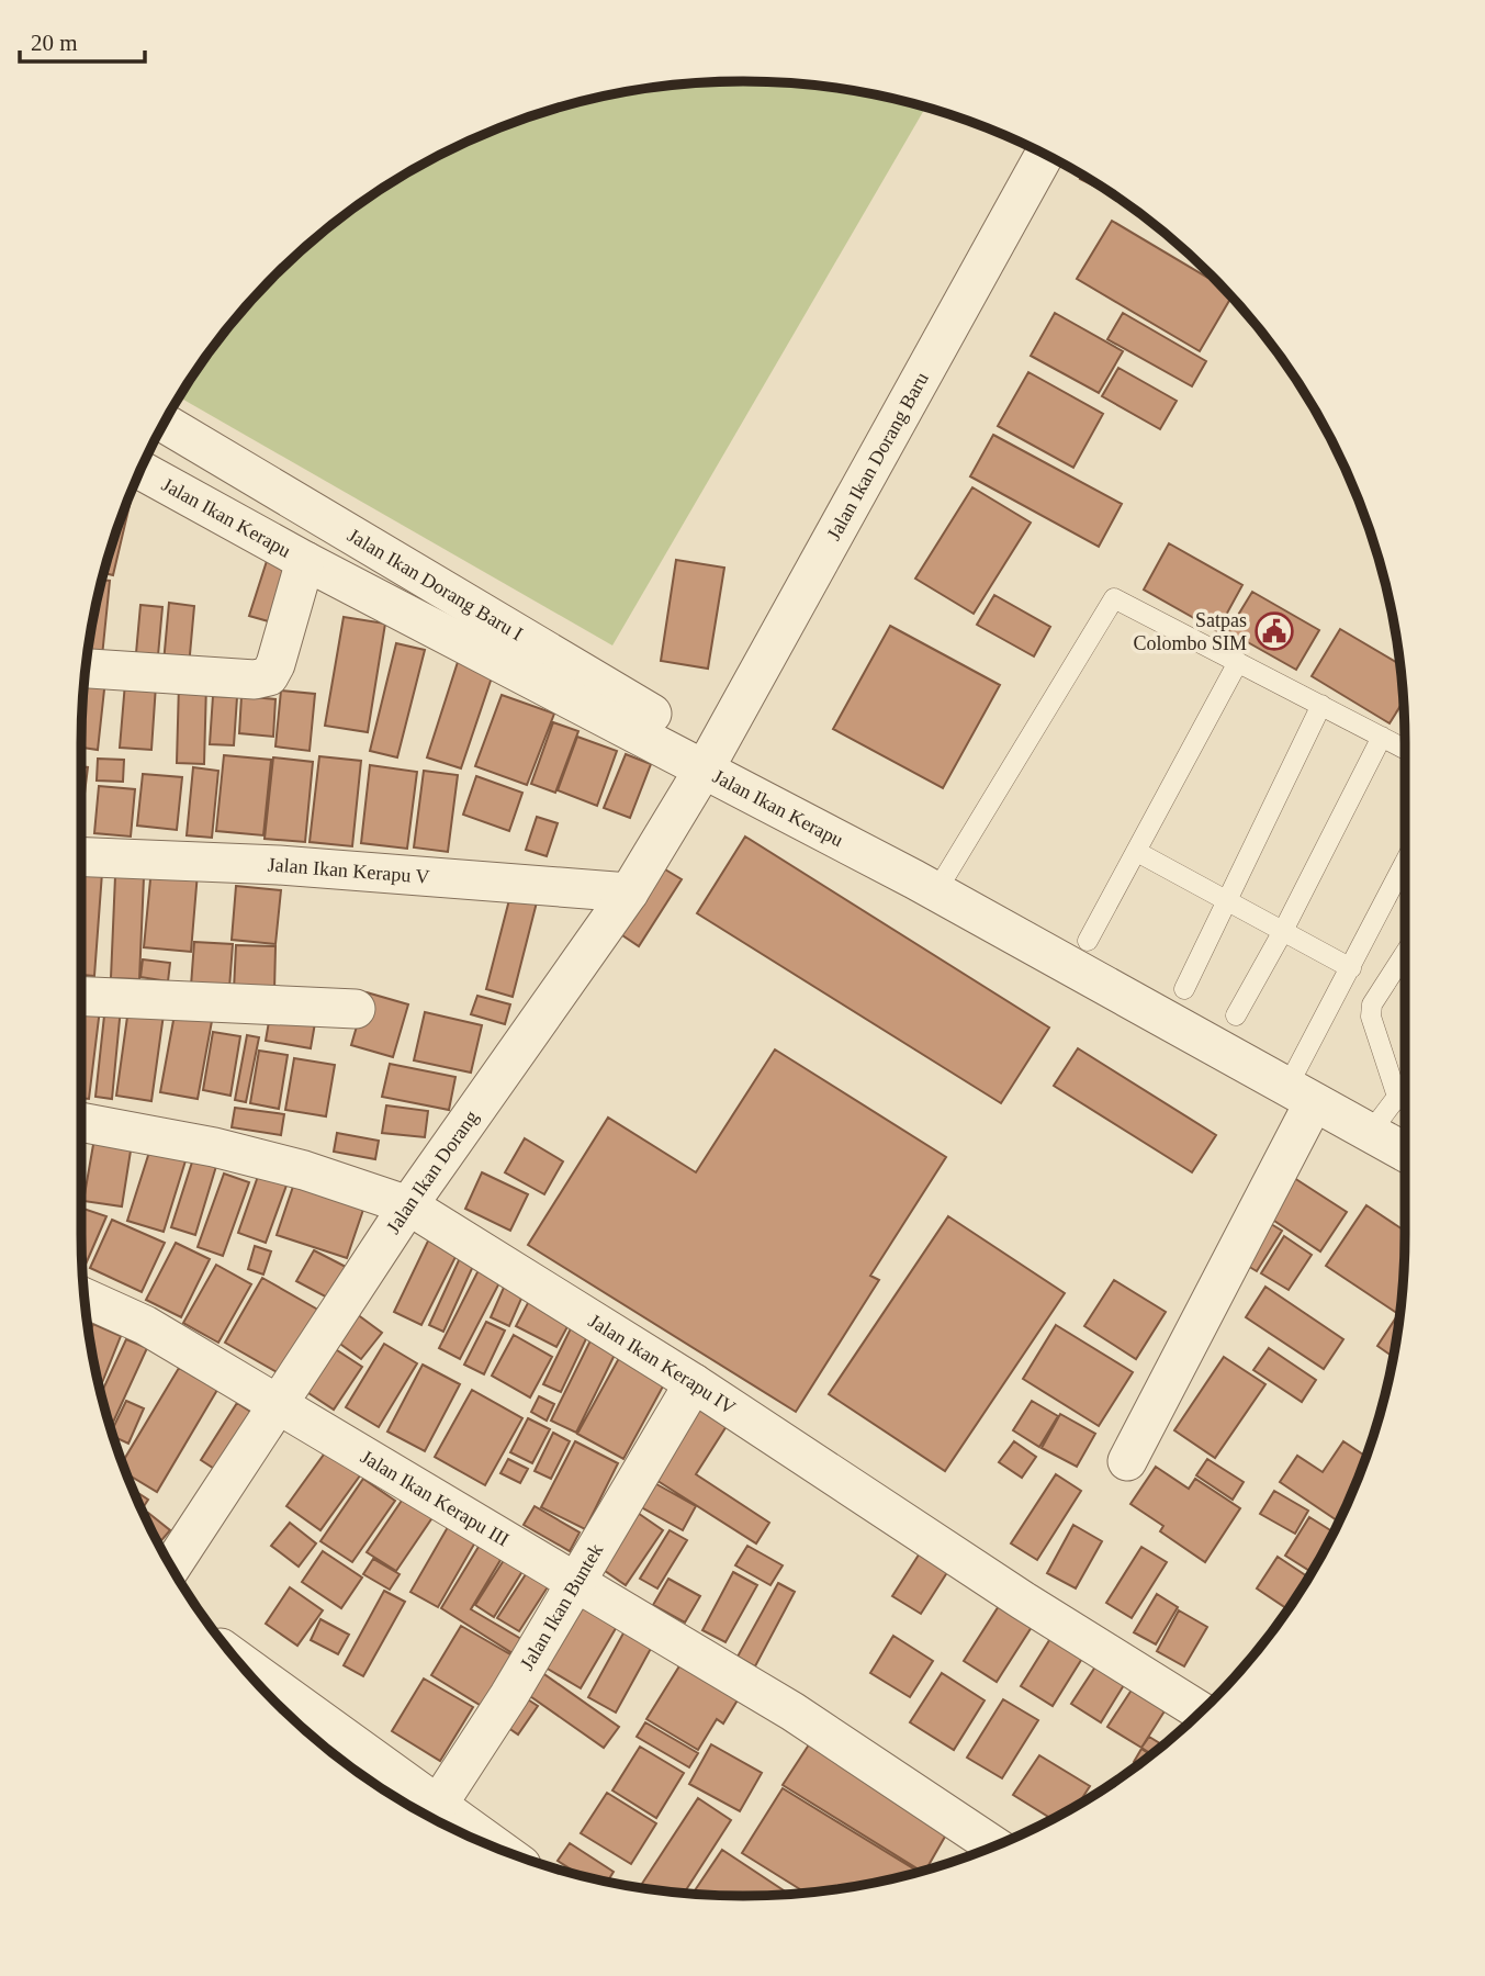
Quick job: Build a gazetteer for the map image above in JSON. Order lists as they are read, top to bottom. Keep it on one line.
{"streets":{"street":["Jalan Ikan Dorang Baru","Jalan Ikan Kerapu","Jalan Ikan Dorang Baru I","Jalan Ikan Kerapu V","Jalan Ikan Dorang","Jalan Ikan Kerapu IV","Jalan Ikan Kerapu III","Jalan Ikan Buntek"]},"crossings":[["Jalan Ikan Dorang Baru","Jalan Ikan Kerapu"],["Jalan Ikan Dorang Baru","Jalan Ikan Dorang Baru I"],["Jalan Ikan Dorang Baru","Jalan Ikan Dorang"],["Jalan Ikan Kerapu","Jalan Ikan Dorang Baru I"],["Jalan Ikan Kerapu","Jalan Ikan Dorang"],["Jalan Ikan Dorang Baru I","Jalan Ikan Dorang"],["Jalan Ikan Kerapu V","Jalan Ikan Dorang"],["Jalan Ikan Dorang","Jalan Ikan Kerapu IV"],["Jalan Ikan Dorang","Jalan Ikan Kerapu III"],["Jalan Ikan Kerapu IV","Jalan Ikan Buntek"],["Jalan Ikan Kerapu III","Jalan Ikan Buntek"]],"places":{"public building":["Satpas Colombo SIM"]},"scale_bar":"20 m"}
